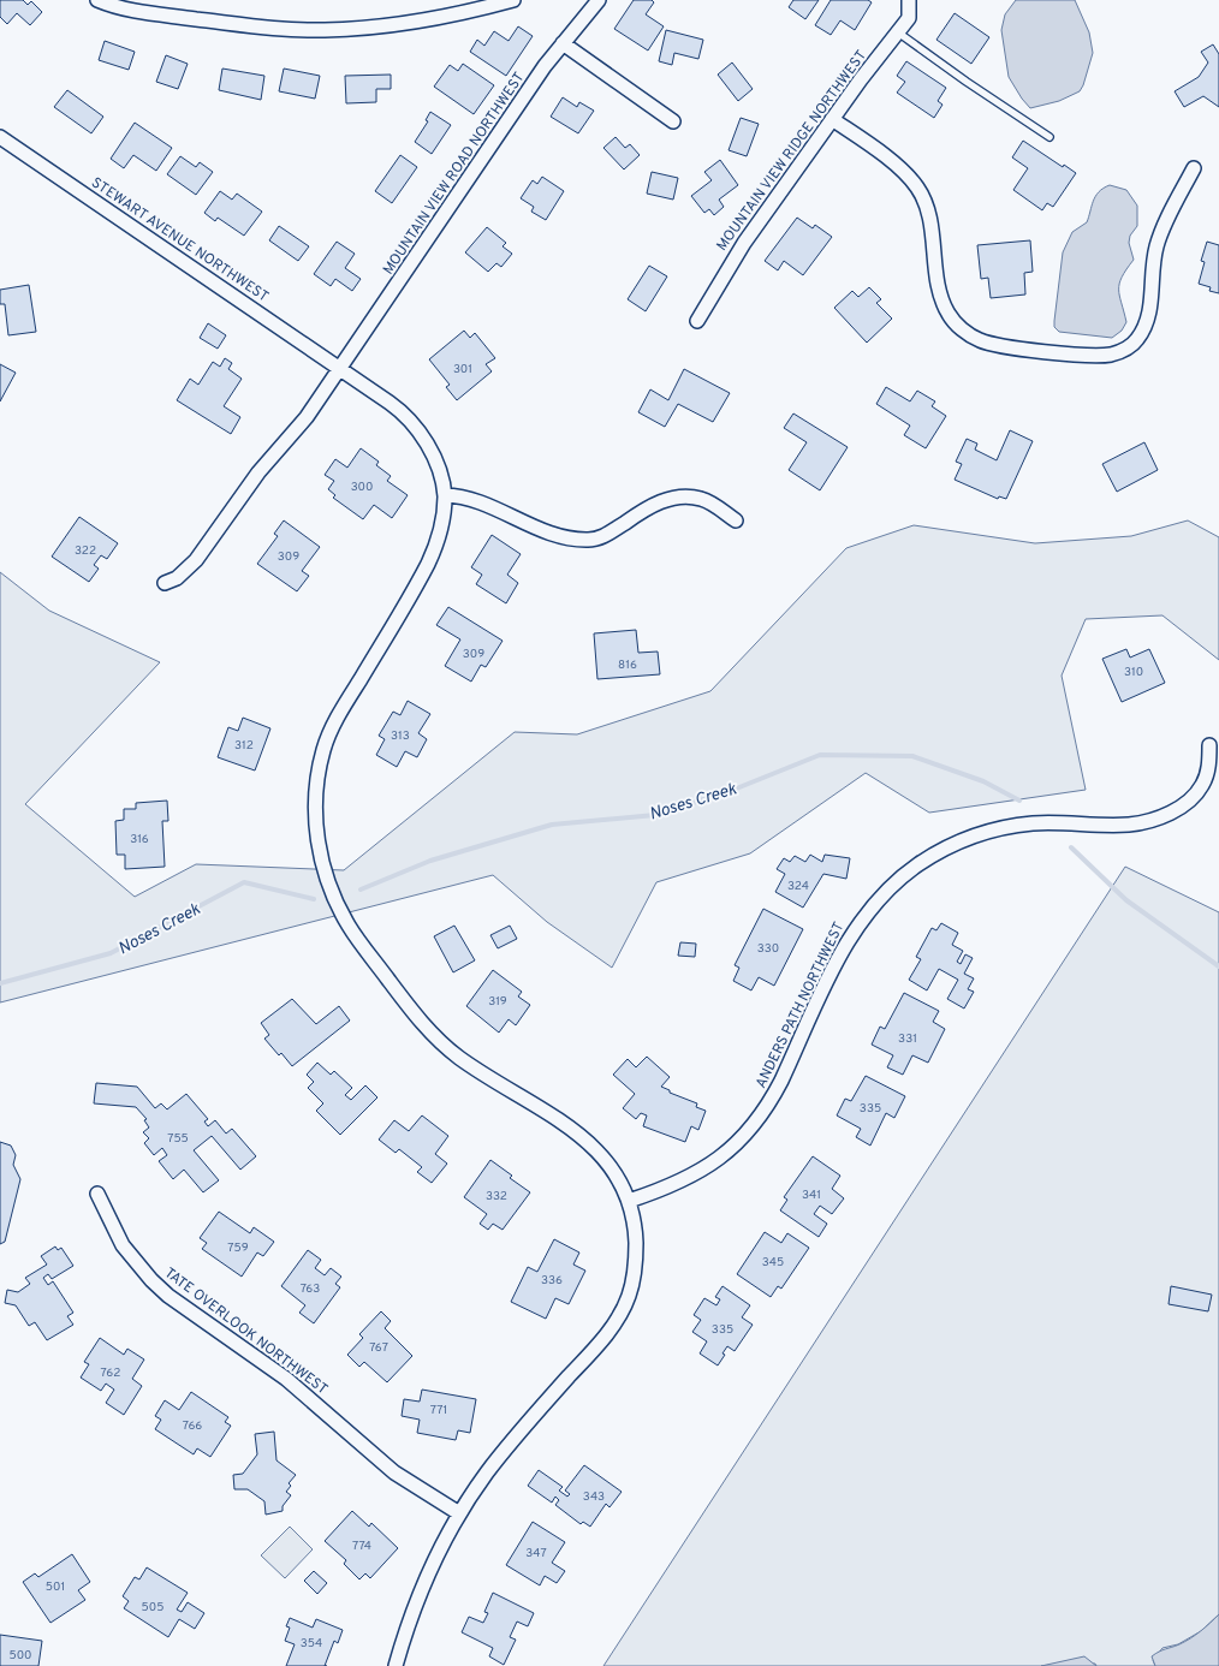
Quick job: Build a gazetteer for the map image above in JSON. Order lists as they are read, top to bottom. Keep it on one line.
{"streets":{"street":["MOUNTAIN VIEW RIDGE NORTHWEST","MOUNTAIN VIEW ROAD NORTHWEST","STEWART AVENUE NORTHWEST","ANDERS PATH NORTHWEST","TATE OVERLOOK NORTHWEST"]},"crossings":[["MOUNTAIN VIEW ROAD NORTHWEST","STEWART AVENUE NORTHWEST"]],"water":["Noses Creek"],"house_numbers":["301","300","322","309","309","816","310","313","312","316","324","330","319","331","335","755","341","332","759","345","336","763","335","767","762","771","766","343","774","347","501","505","354","500"]}
